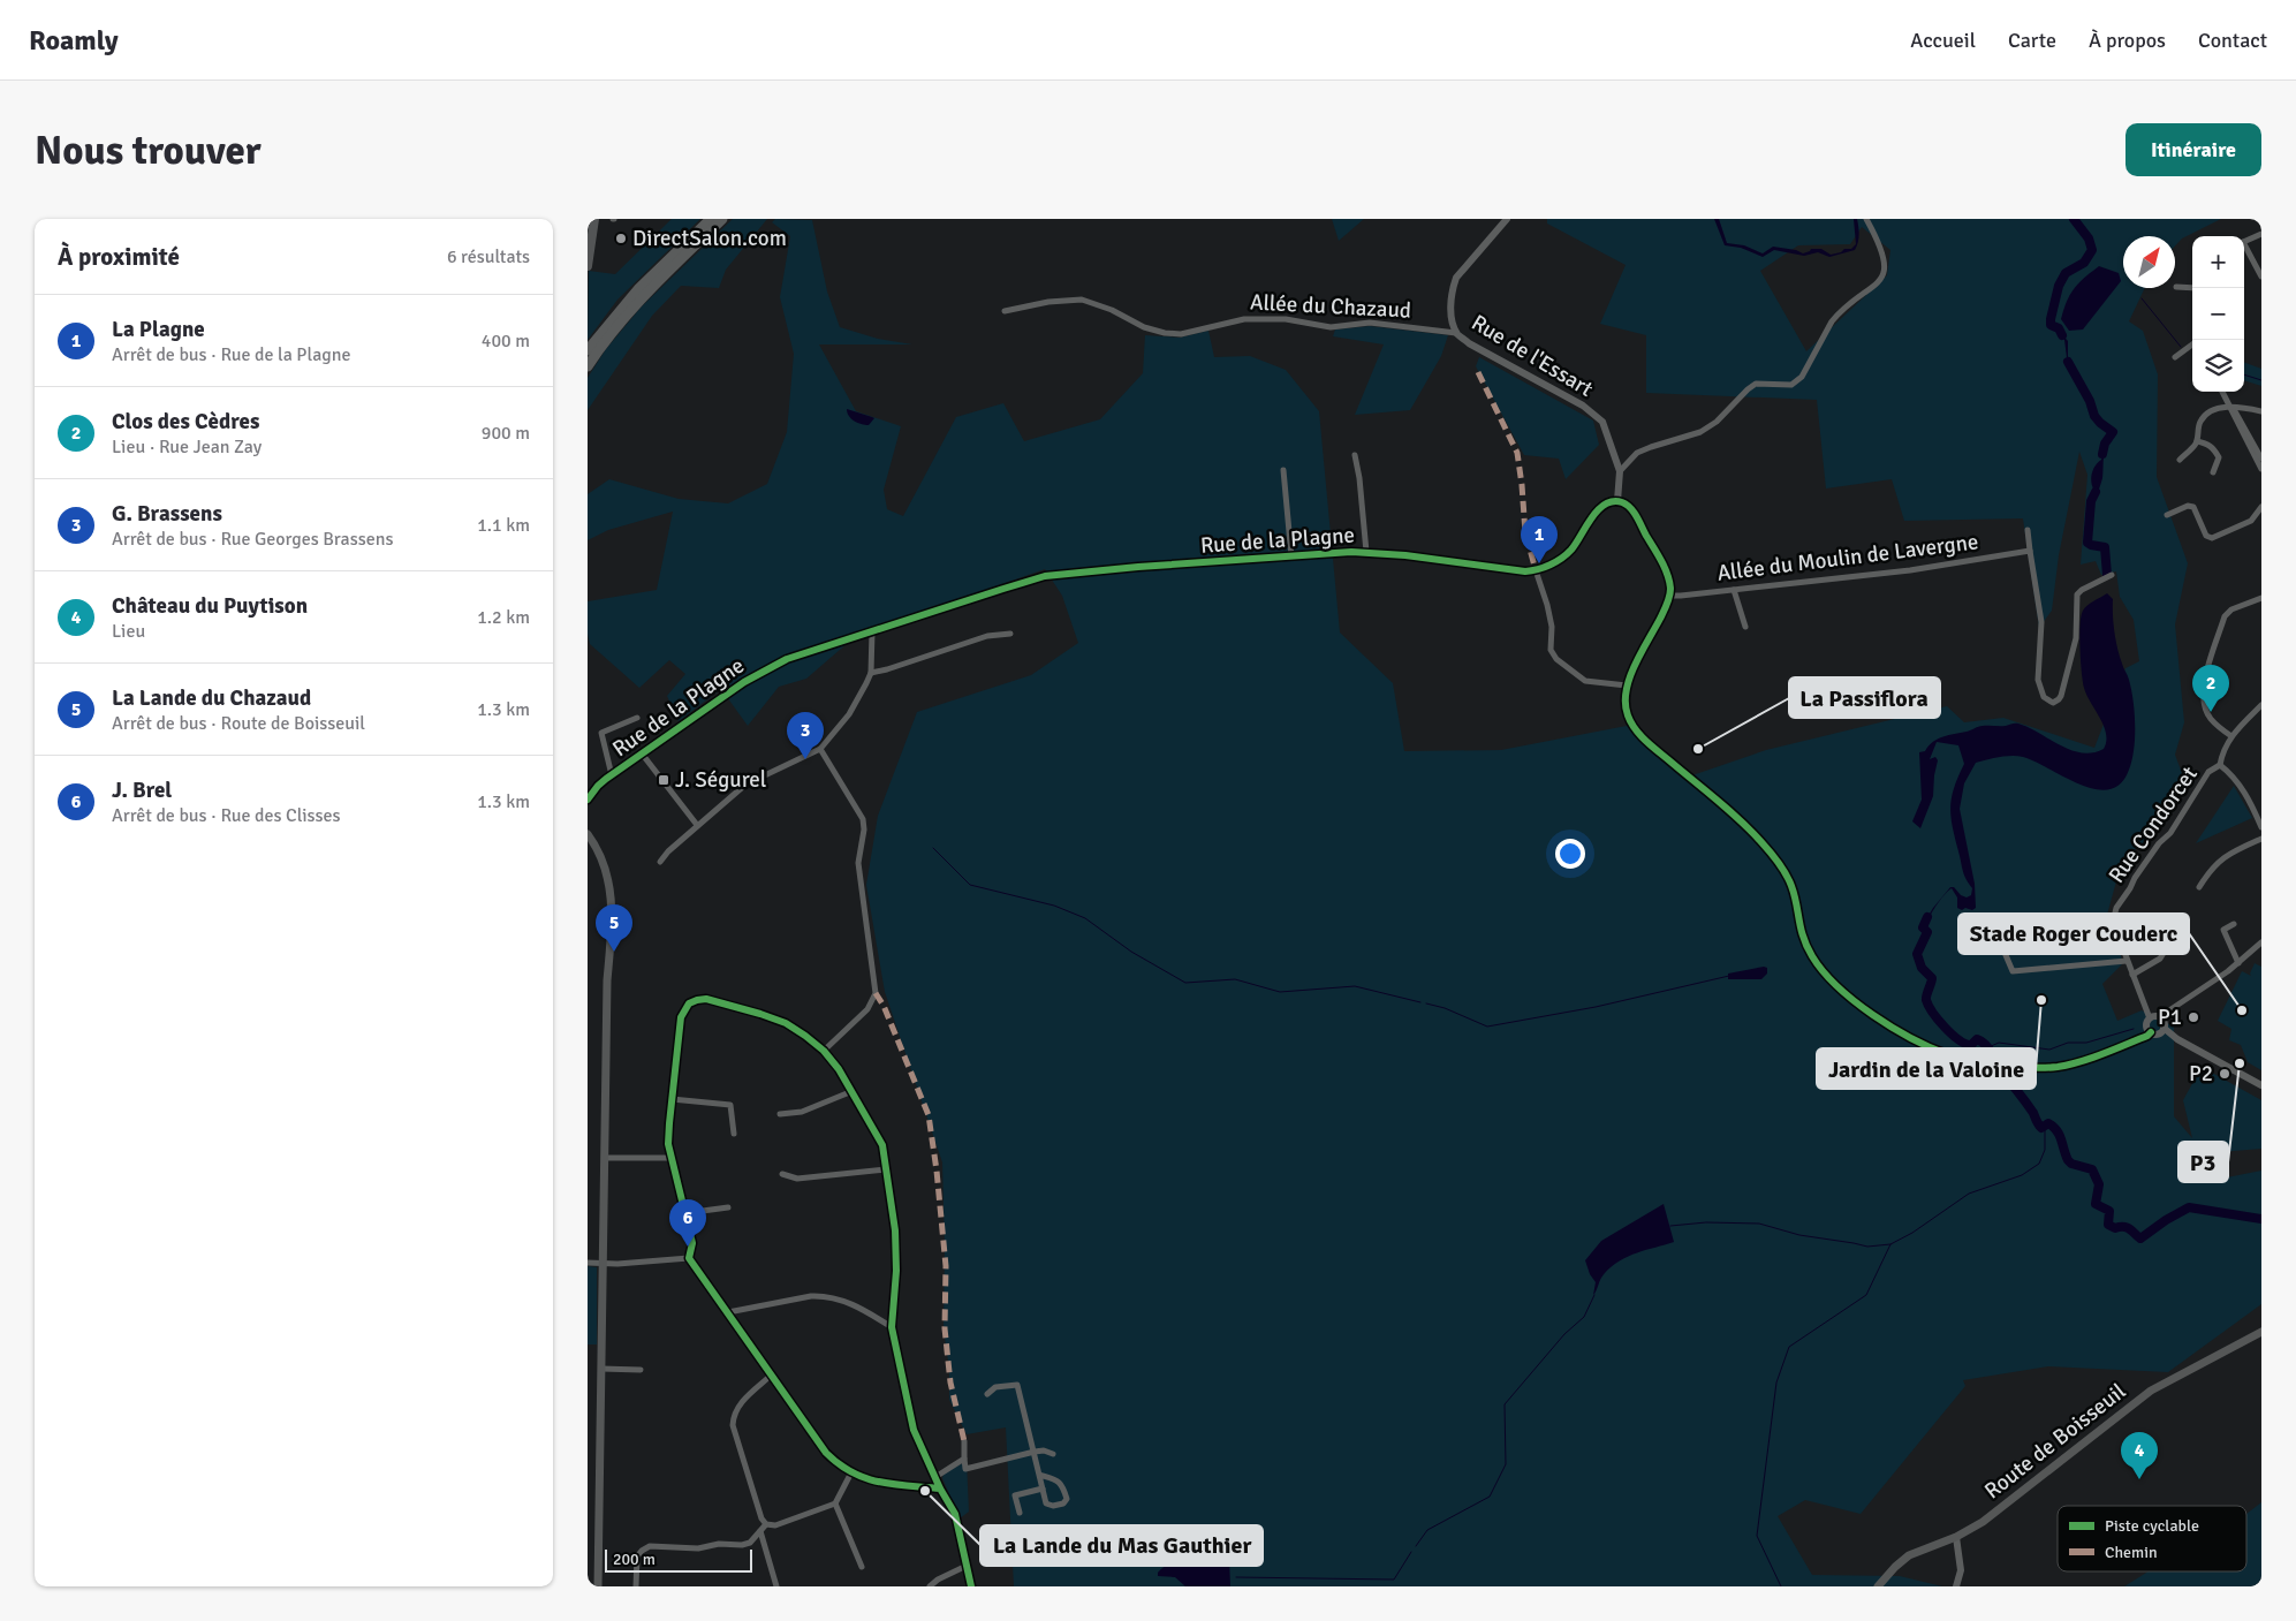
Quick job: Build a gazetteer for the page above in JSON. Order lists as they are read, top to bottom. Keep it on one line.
{"streets":{"main road":["Route de Boisseuil"],"street":["Allée du Chazaud","Rue de l'Essart","Rue de la Plagne","Allée du Moulin de Lavergne","Rue Condorcet"]},"crossings":[["Allée du Chazaud","Rue de l'Essart"],["Rue de l'Essart","Rue de la Plagne"]],"places":{"other":["DirectSalon.com","La Passiflora","Jardin de la Valoine","Stade Roger Couderc","P1","P3","P2","La Lande du Mas Gauthier"],"transit":["J. Ségurel"]},"legend":["Piste cyclable","Chemin"],"scale_bar":"200 m","north":"top right","page":{"header":"Roamly","nav":["Accueil","Carte","À propos","Contact"],"buttons":"Itinéraire","title":"Nous trouver","heading":["À proximité","6 résultats"],"map_buttons":["+","−"],"list":[{"mark":"1","name":"La Plagne","note":"Arrêt de bus · Rue de la Plagne","value":"400 m"},{"mark":"2","name":"Clos des Cèdres","note":"Lieu · Rue Jean Zay","value":"900 m"},{"mark":"3","name":"G. Brassens","note":"Arrêt de bus · Rue Georges Brassens","value":"1.1 km"},{"mark":"4","name":"Château du Puytison","note":"Lieu","value":"1.2 km"},{"mark":"5","name":"La Lande du Chazaud","note":"Arrêt de bus · Route de Boisseuil","value":"1.3 km"},{"mark":"6","name":"J. Brel","note":"Arrêt de bus · Rue des Clisses","value":"1.3 km"}],"pins":["1","2","3","5","6","4"],"scale":"200 m"}}
